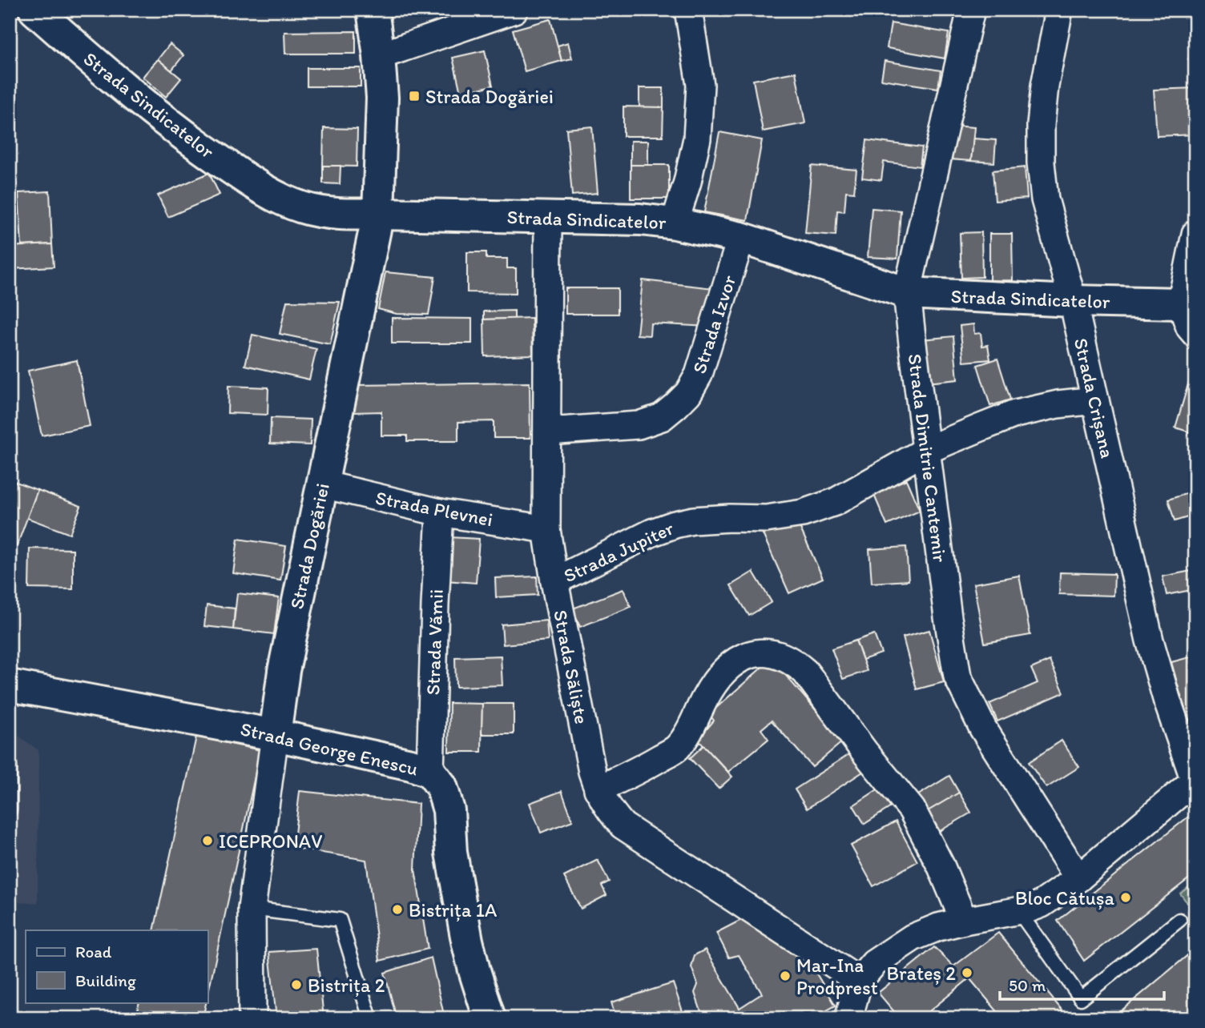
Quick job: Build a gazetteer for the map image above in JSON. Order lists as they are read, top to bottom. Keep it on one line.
{"streets":{"street":["Strada Sindicatelor","Strada Izvor","Strada Crișana","Strada Dimitrie Cantemir","Strada Plevnei","Strada Dogăriei","Strada Jupiter","Strada Vămii","Strada Săliște","Strada George Enescu"]},"crossings":[["Strada Sindicatelor","Strada Izvor"],["Strada Sindicatelor","Strada Crișana"],["Strada Sindicatelor","Strada Dimitrie Cantemir"],["Strada Sindicatelor","Strada Dogăriei"],["Strada Sindicatelor","Strada Săliște"],["Strada Izvor","Strada Săliște"],["Strada Crișana","Strada Jupiter"],["Strada Dimitrie Cantemir","Strada Jupiter"],["Strada Plevnei","Strada Dogăriei"],["Strada Plevnei","Strada Vămii"],["Strada Plevnei","Strada Săliște"],["Strada Dogăriei","Strada George Enescu"],["Strada Jupiter","Strada Săliște"],["Strada Vămii","Strada George Enescu"]],"places":{"transit":["Strada Dogăriei"],"other":["ICEPRONAV","Bloc Cătușa","Bistrița 1A","Brateș 2","Mar-Ina Prodprest","Bistrița 2"]},"legend":["Road","Building"],"scale_bar":"50 m"}
